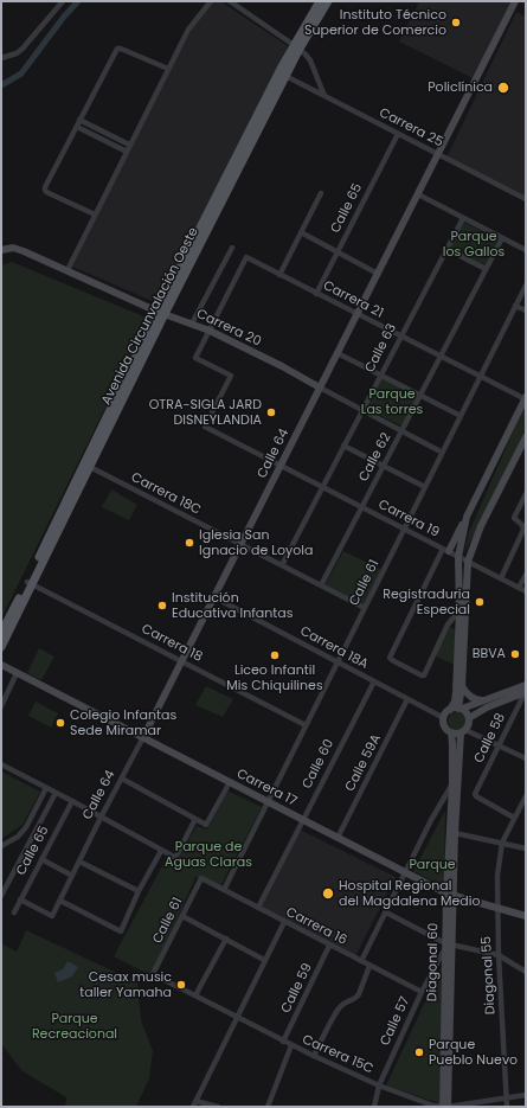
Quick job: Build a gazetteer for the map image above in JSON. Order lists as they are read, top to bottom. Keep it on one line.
{"streets":{"main road":["Avenida Circunvalación Oeste"],"street":["Carrera 25","Calle 65","Carrera 21","Carrera 20","Calle 63","Calle 64","Calle 62","Carrera 18C","Carrera 19","Calle 61","Carrera 18","Carrera 18A","Calle 58","Calle 59A","Calle 60","Carrera 17","Carrera 16","Diagonal 60","Diagonal 55","Calle 59","Calle 57","Carrera 15C"]},"crossings":[["Carrera 25","Calle 65"],["Carrera 25","Avenida Circunvalación Oeste"],["Carrera 25","Calle 64"],["Calle 65","Carrera 21"],["Calle 65","Calle 64"],["Carrera 21","Carrera 20"],["Carrera 21","Calle 63"],["Carrera 21","Calle 64"],["Carrera 21","Calle 62"],["Carrera 21","Carrera 19"],["Carrera 21","Calle 61"],["Avenida Circunvalación Oeste","Carrera 20"],["Avenida Circunvalación Oeste","Carrera 18C"],["Avenida Circunvalación Oeste","Carrera 18"],["Carrera 20","Calle 63"],["Carrera 20","Calle 64"],["Carrera 20","Calle 62"],["Carrera 20","Carrera 19"],["Calle 63","Carrera 18C"],["Calle 63","Carrera 19"],["Calle 64","Carrera 18C"],["Calle 64","Carrera 19"],["Calle 64","Carrera 18"],["Calle 64","Carrera 18A"],["Calle 64","Carrera 17"],["Calle 62","Carrera 18C"],["Calle 62","Carrera 19"],["Carrera 18C","Calle 61"],["Carrera 19","Calle 61"],["Calle 61","Carrera 18"],["Calle 61","Carrera 18A"],["Calle 61","Carrera 17"],["Calle 61","Carrera 16"],["Calle 61","Carrera 15C"],["Carrera 18A","Calle 59A"],["Carrera 18A","Calle 60"],["Carrera 18A","Diagonal 60"],["Calle 59A","Carrera 17"],["Calle 60","Carrera 17"],["Calle 60","Carrera 16"],["Carrera 17","Diagonal 60"],["Carrera 17","Diagonal 55"],["Carrera 16","Calle 59"],["Carrera 16","Calle 57"],["Diagonal 60","Calle 57"],["Diagonal 60","Carrera 15C"],["Diagonal 55","Carrera 15C"],["Calle 59","Carrera 15C"],["Calle 57","Carrera 15C"]],"parks":["Parque los Gallos","Parque Las torres","Parque de Aguas Claras","Parque","Parque Recreacional"],"places":["Instituto Técnico Superior de Comercio","Policlínica","OTRA-SIGLA JARD DISNEYLANDIA","Iglesia San Ignacio de Loyola","Registraduria Especial","Institución Educativa Infantas","BBVA","Liceo Infantil Mis Chiquilines","Colegio Infantas Sede Miramar","Hospital Regional del Magdalena Medio","Cesax music taller Yamaha","Parque Pueblo Nuevo"]}
